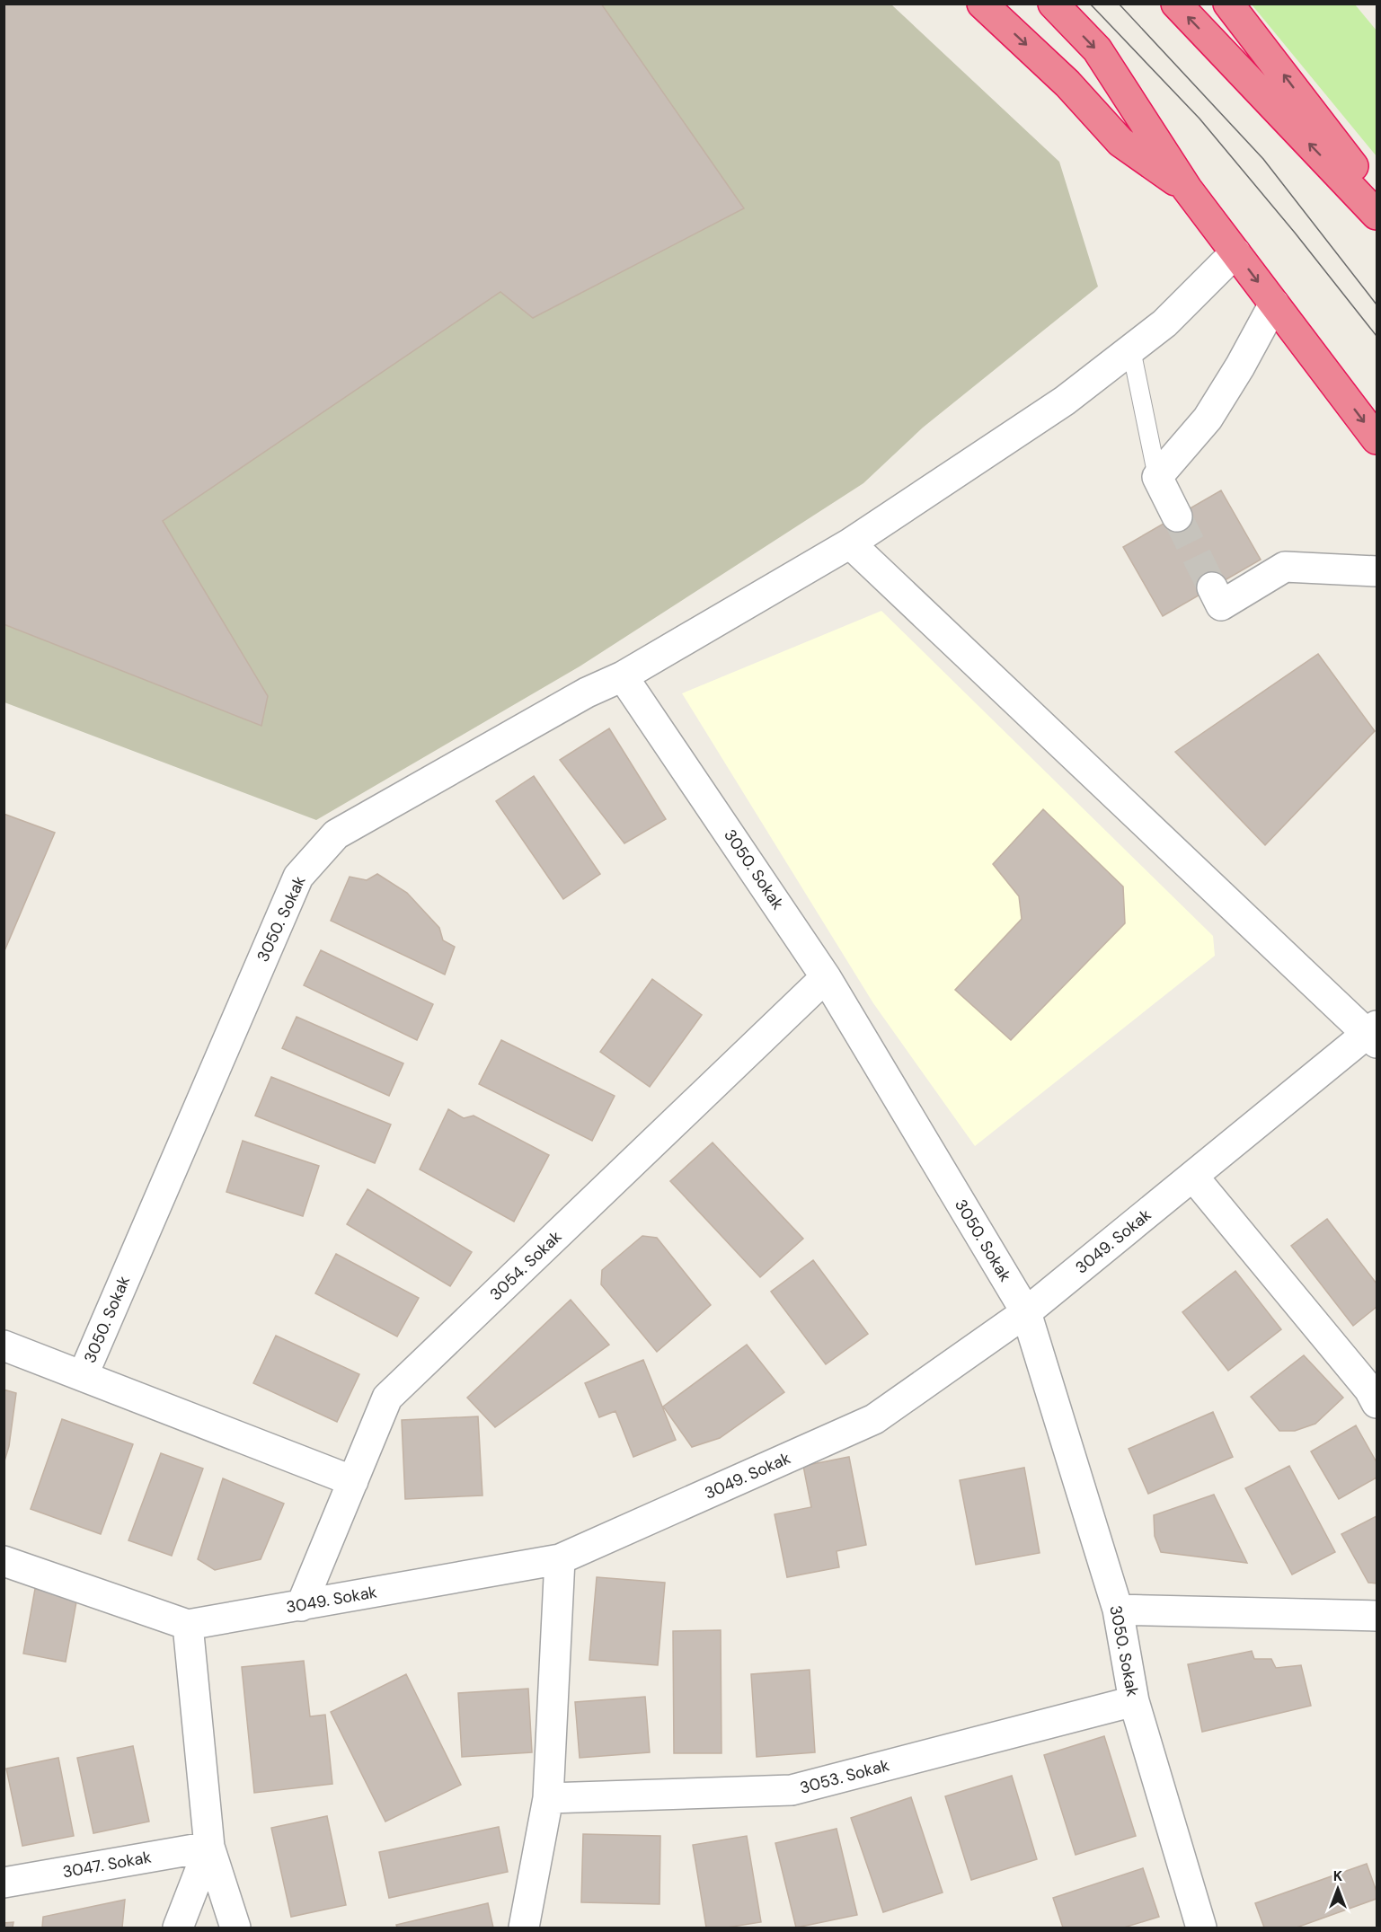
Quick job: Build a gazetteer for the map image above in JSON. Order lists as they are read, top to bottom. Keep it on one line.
{"streets":{"street":["3050. Sokak","3049. Sokak","3054. Sokak","3053. Sokak","3047. Sokak"]},"crossings":[["3050. Sokak","3049. Sokak"],["3050. Sokak","3054. Sokak"],["3050. Sokak","3053. Sokak"],["3049. Sokak","3054. Sokak"]],"north":"top"}
